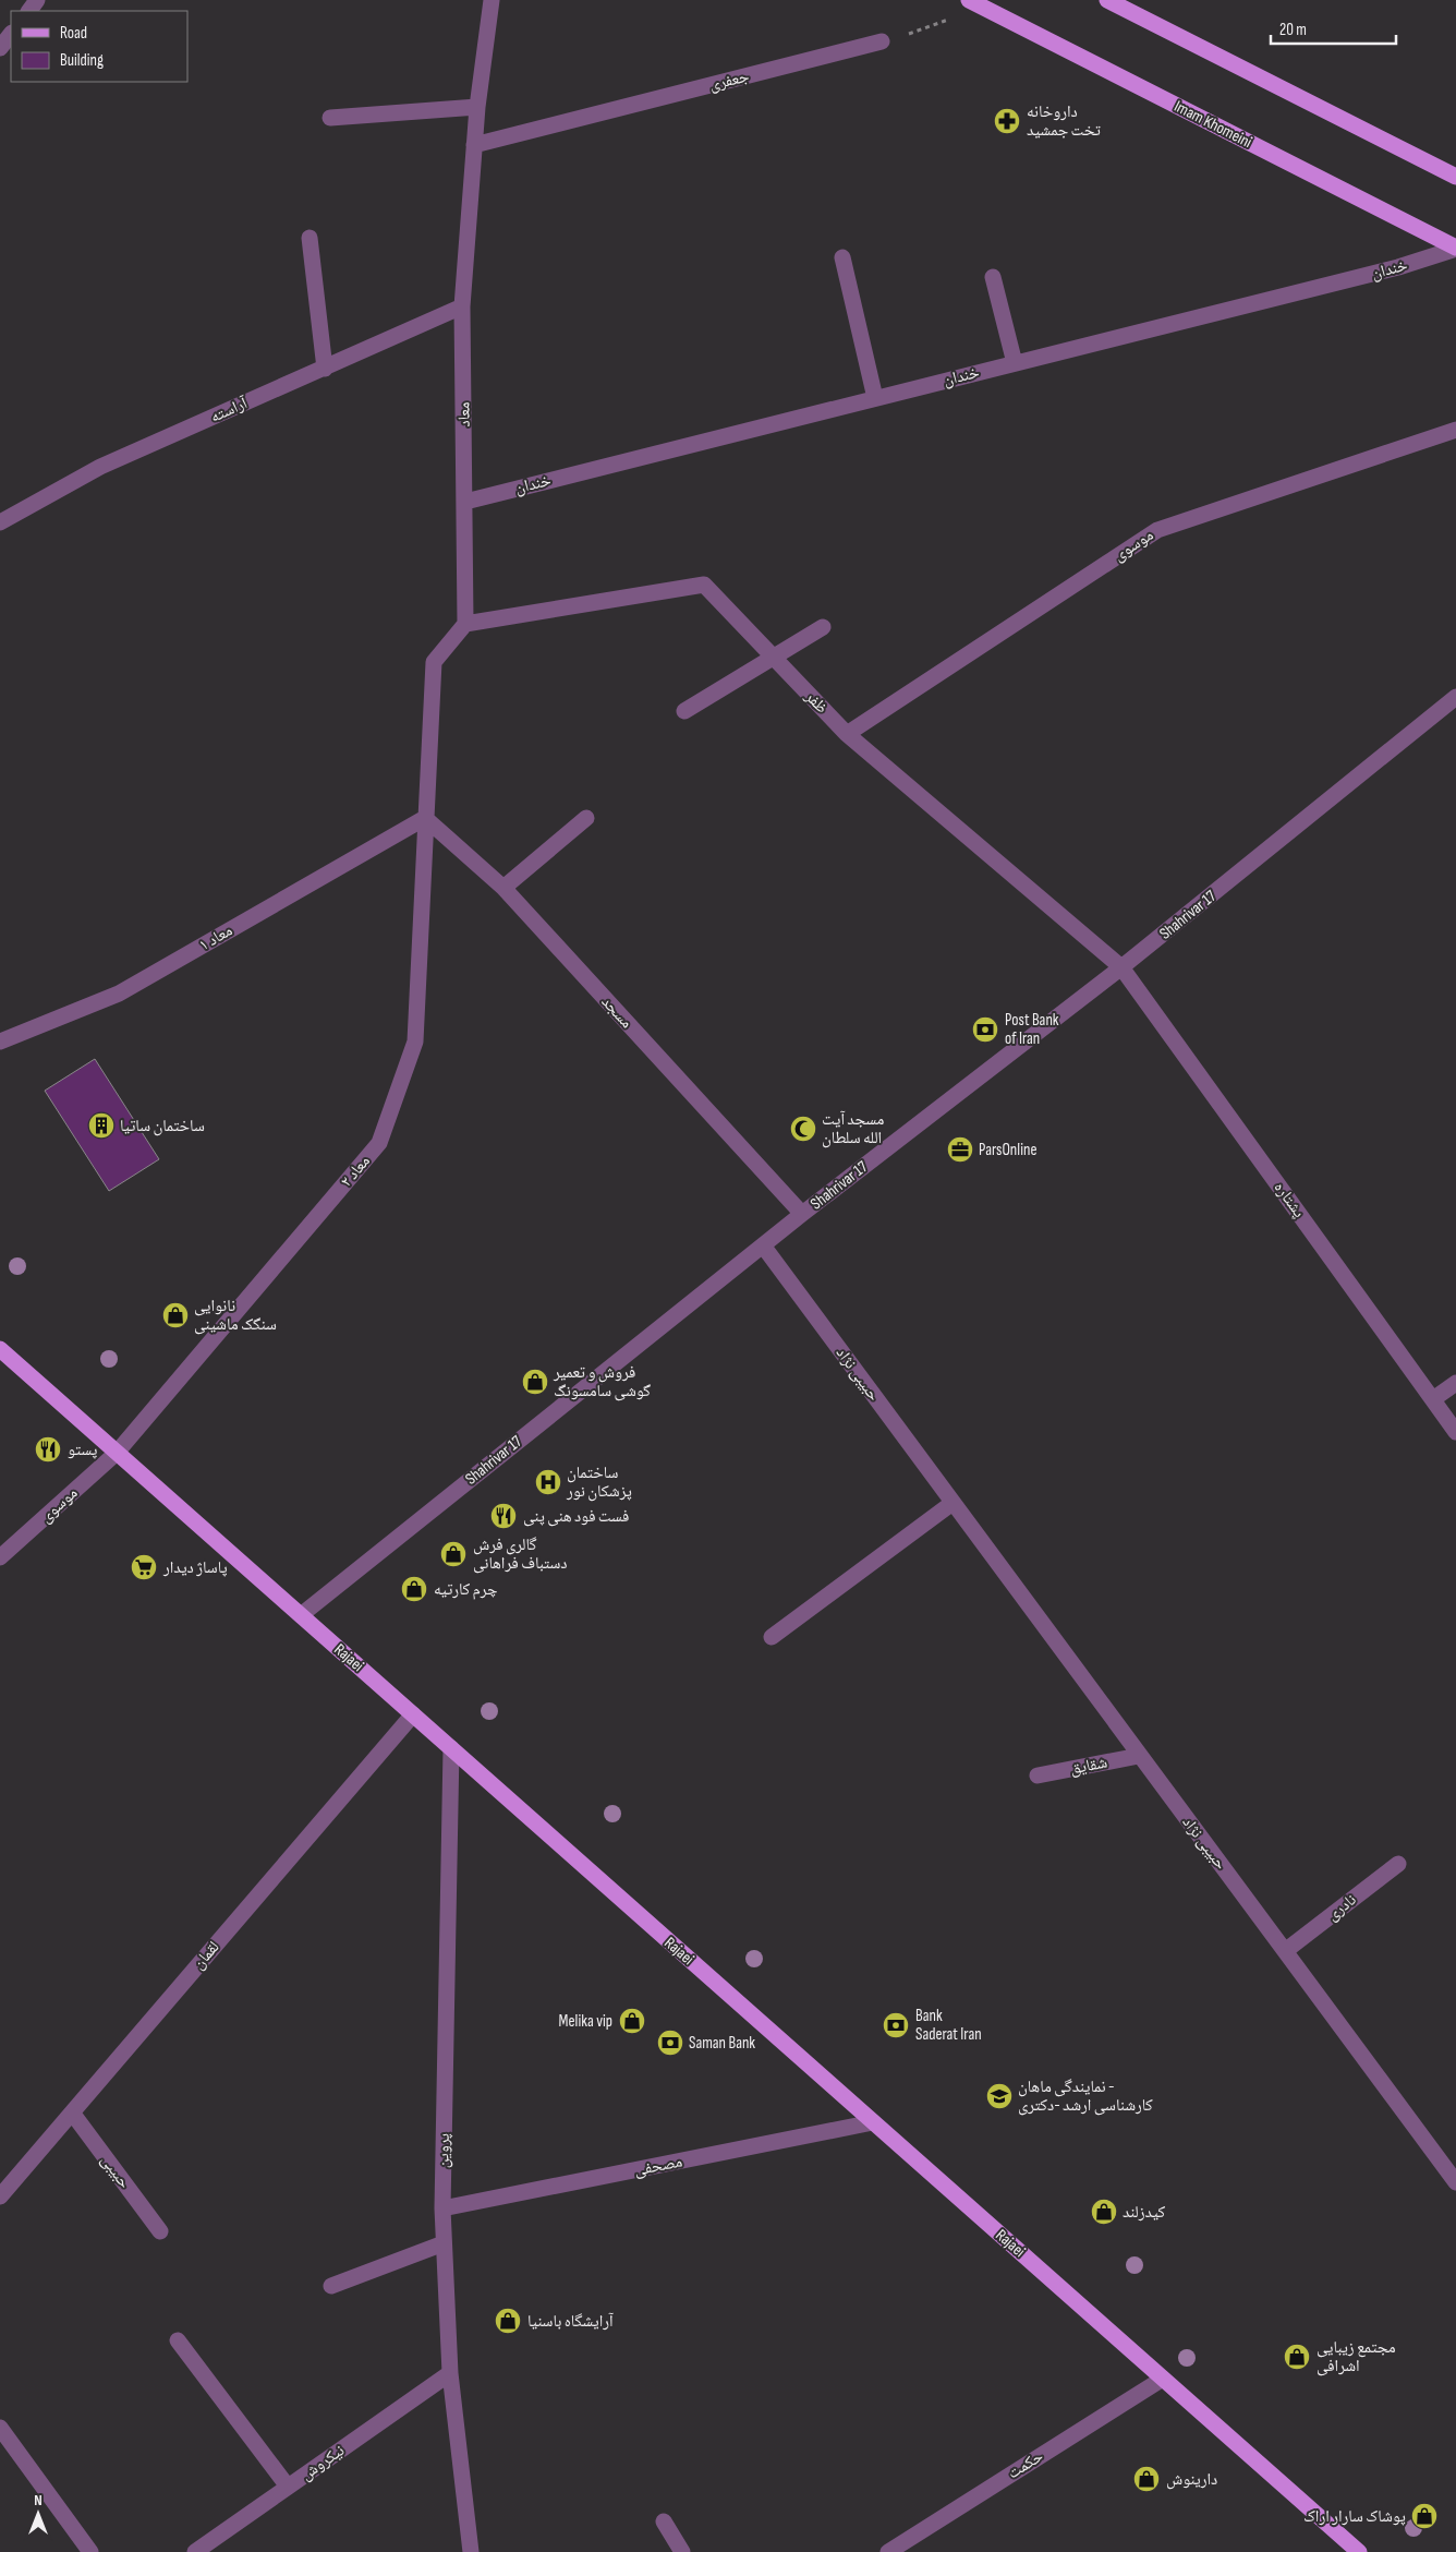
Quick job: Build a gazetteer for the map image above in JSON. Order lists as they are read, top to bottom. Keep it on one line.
{"streets":{"main road":["Imam Khomeini","Rajaei"],"street":["جعفری","خندان","آراسته","معاد","موسوی","ظفر","Shahrivar 17","معاد ۱","مسجد","معاد ۲","پشتاره","حبیبی نژاد","شقایق","نادری","لقمان","پروین","مصحفی","حبیبی","نیکروش","حکمت"]},"crossings":[["جعفری","معاد"],["Imam Khomeini","خندان"],["خندان","معاد"],["آراسته","معاد"],["معاد","ظفر"],["موسوی","ظفر"],["موسوی","معاد ۲"],["موسوی","Rajaei"],["ظفر","Shahrivar 17"],["ظفر","پشتاره"],["Shahrivar 17","مسجد"],["Shahrivar 17","پشتاره"],["Shahrivar 17","حبیبی نژاد"],["Shahrivar 17","Rajaei"],["معاد ۱","مسجد"],["معاد ۱","معاد ۲"],["مسجد","معاد ۲"],["معاد ۲","Rajaei"],["حبیبی نژاد","شقایق"],["حبیبی نژاد","نادری"],["Rajaei","لقمان"],["Rajaei","پروین"],["Rajaei","مصحفی"],["Rajaei","حکمت"],["لقمان","حبیبی"],["پروین","مصحفی"],["پروین","نیکروش"]],"places":{"pharmacy":["داروخانه تخت جمشید"],"bank":["Post Bank of Iran","Bank Saderat Iran","Saman Bank"],"building":["ساختمان ساتیا"],"mosque":["مسجد آیت الله سلطان"],"office":["ParsOnline"],"shop":["نانوایی سنگک ماشینی","فروش و تعمیر گوشی سامسونگ","گالری فرش دستباف فراهانی","چرم کارتیه","Melika vip","کیدزلند","آرایشگاه باسنیا","مجتمع زیبایی اشرافی","دارینوش","پوشاک سارار اراک"],"restaurant":["پستو","فست فود هنی پنی"],"hospital":["ساختمان پزشکان نور"],"supermarket":["پاساژ دیدار"],"school or university":["نمایندگی ماهان - کارشناسی ارشد -دکتری"]},"legend":["Road","Building"],"scale_bar":"20 m","north":"top"}
